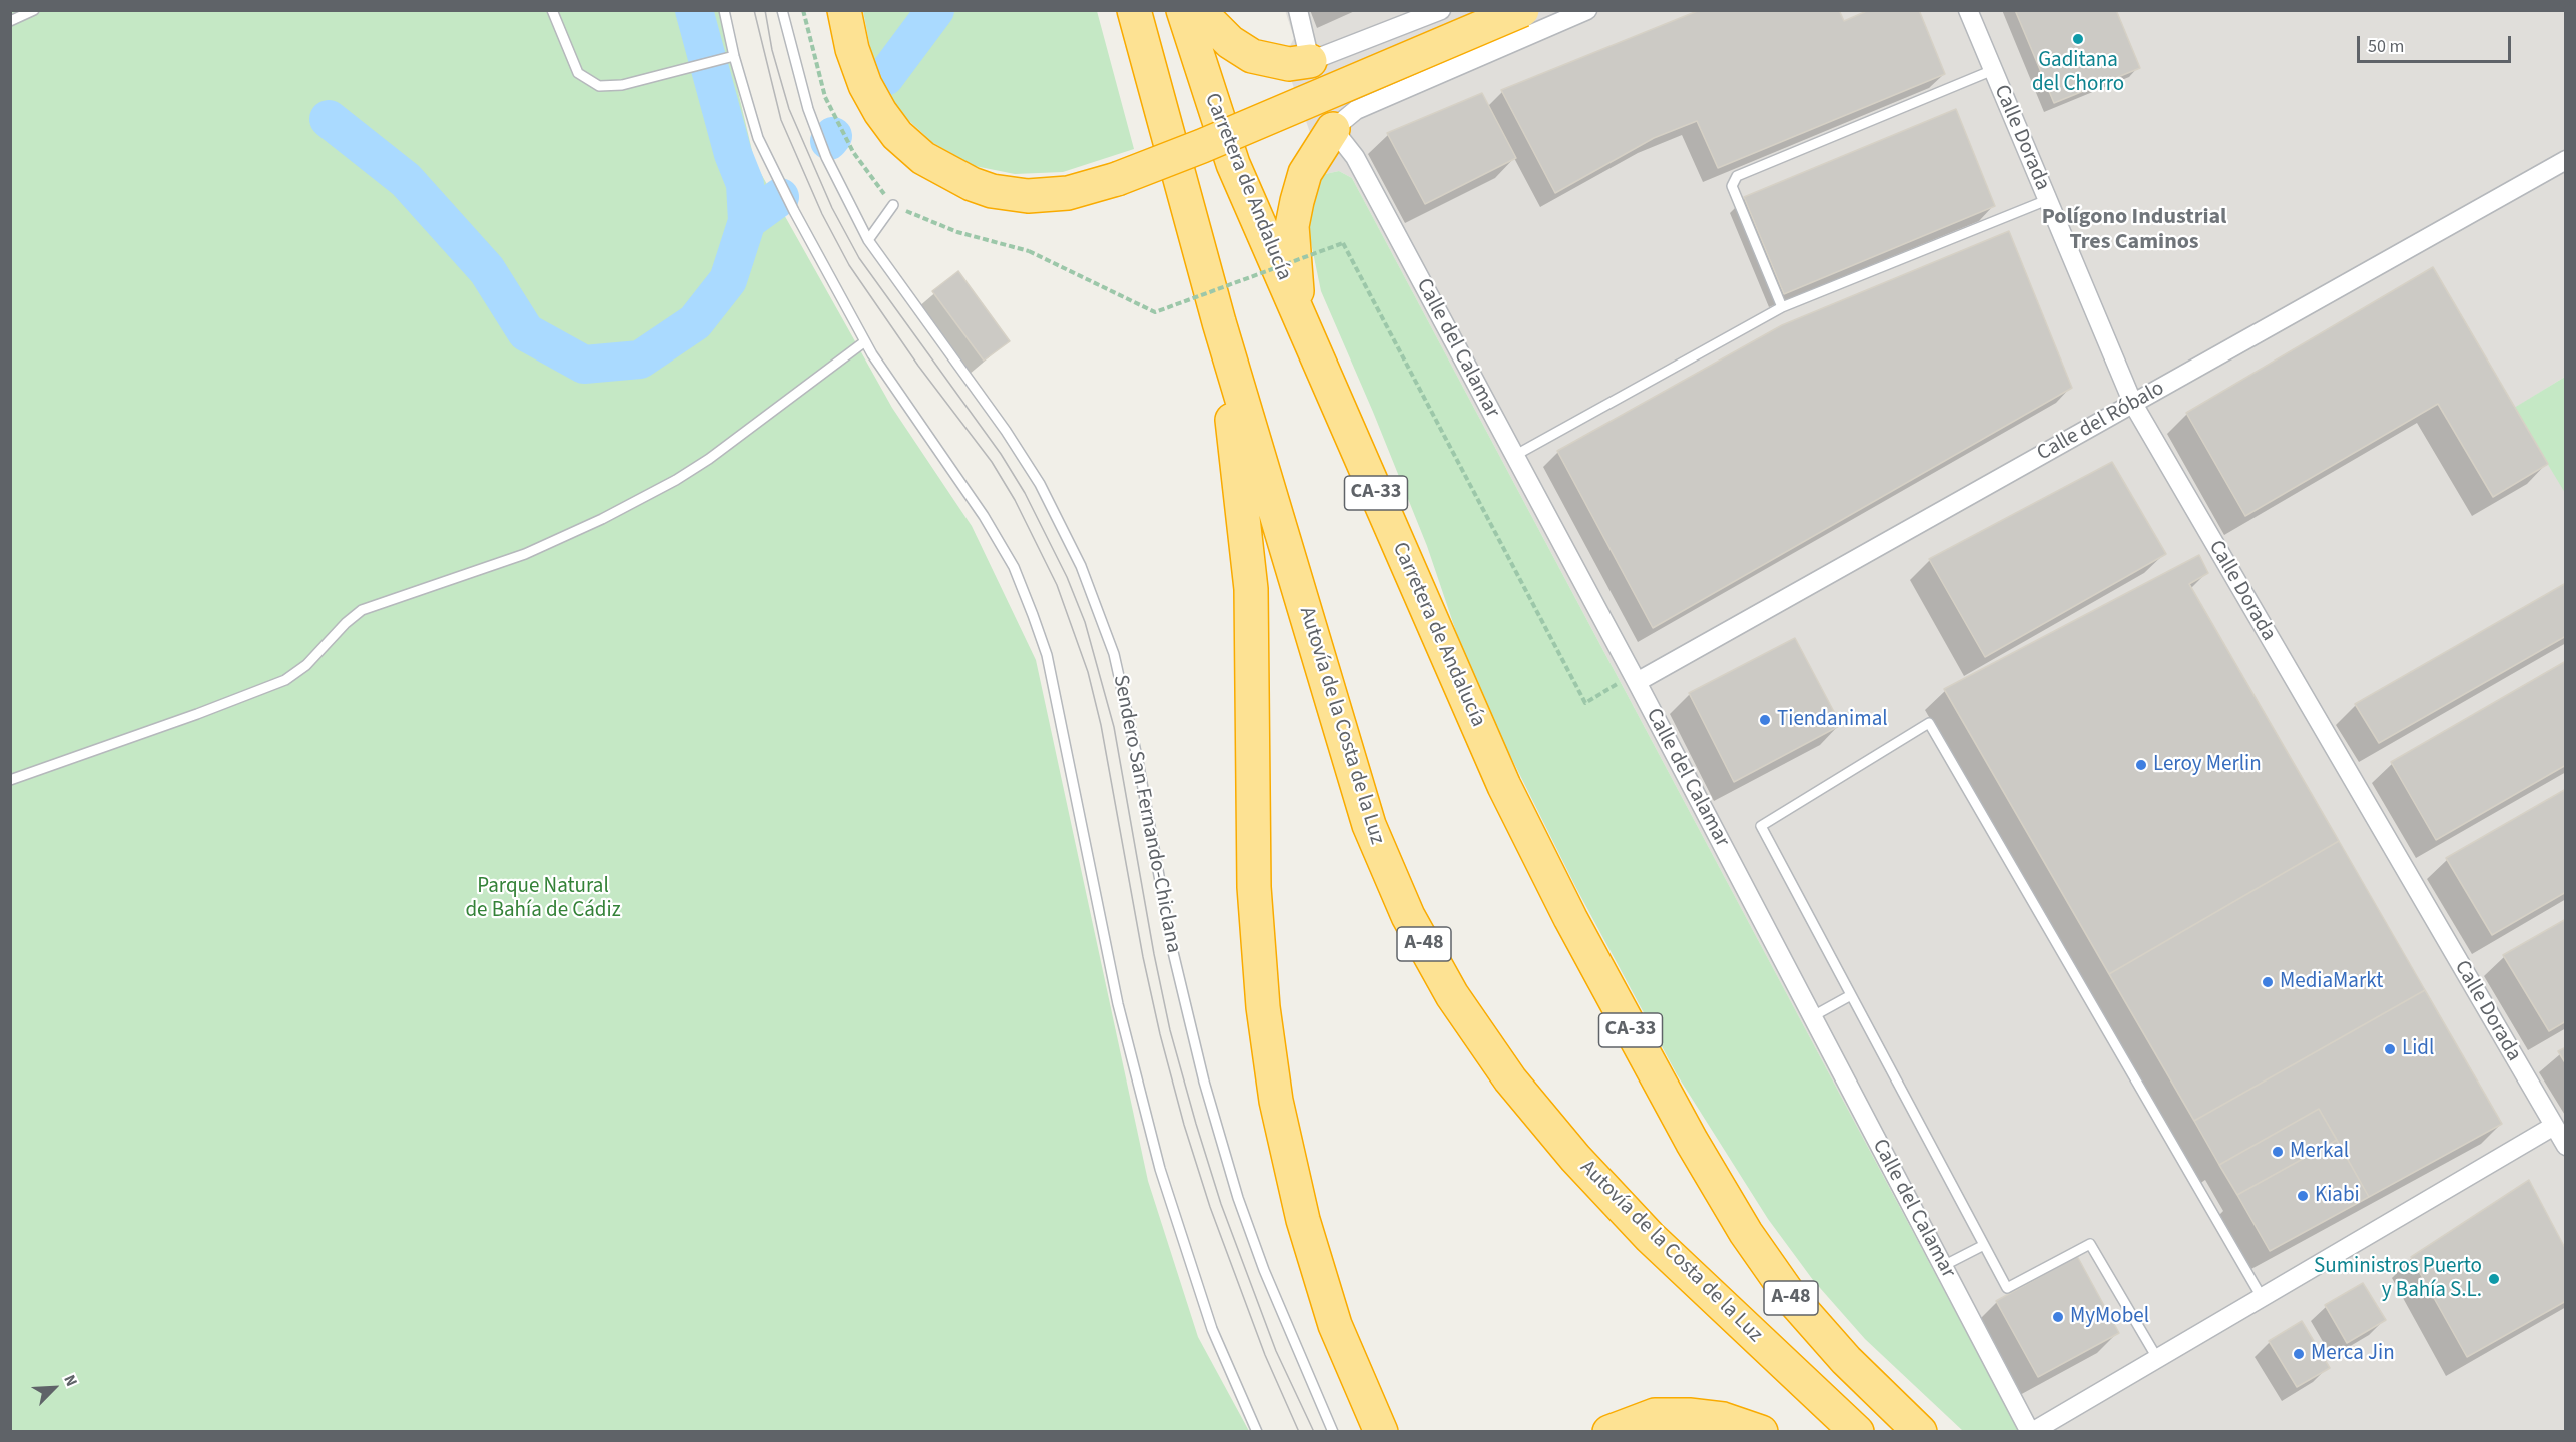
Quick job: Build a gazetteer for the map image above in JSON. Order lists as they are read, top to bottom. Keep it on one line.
{"streets":{"highway":["Carretera de Andalucía","CA-33","Autovía de la Costa de la Luz","A-48"],"street":["Calle Dorada","Calle del Calamar","Calle del Róbalo"],"lane":["Sendero San Fernando-Chiclana"]},"crossings":[["Calle Dorada","Calle del Róbalo"],["Carretera de Andalucía","A-48"],["Calle del Calamar","Calle del Róbalo"]],"districts":["Polígono Industrial Tres Caminos"],"parks":["Parque Natural de Bahía de Cádiz"],"places":["Gaditana del Chorro","Tiendanimal","Leroy Merlin","MediaMarkt","Lidl","Merkal","Kiabi","Suministros Puerto y Bahía S.L.","MyMobel","Merca Jin"],"scale_bar":"50 m","north":"top right"}
